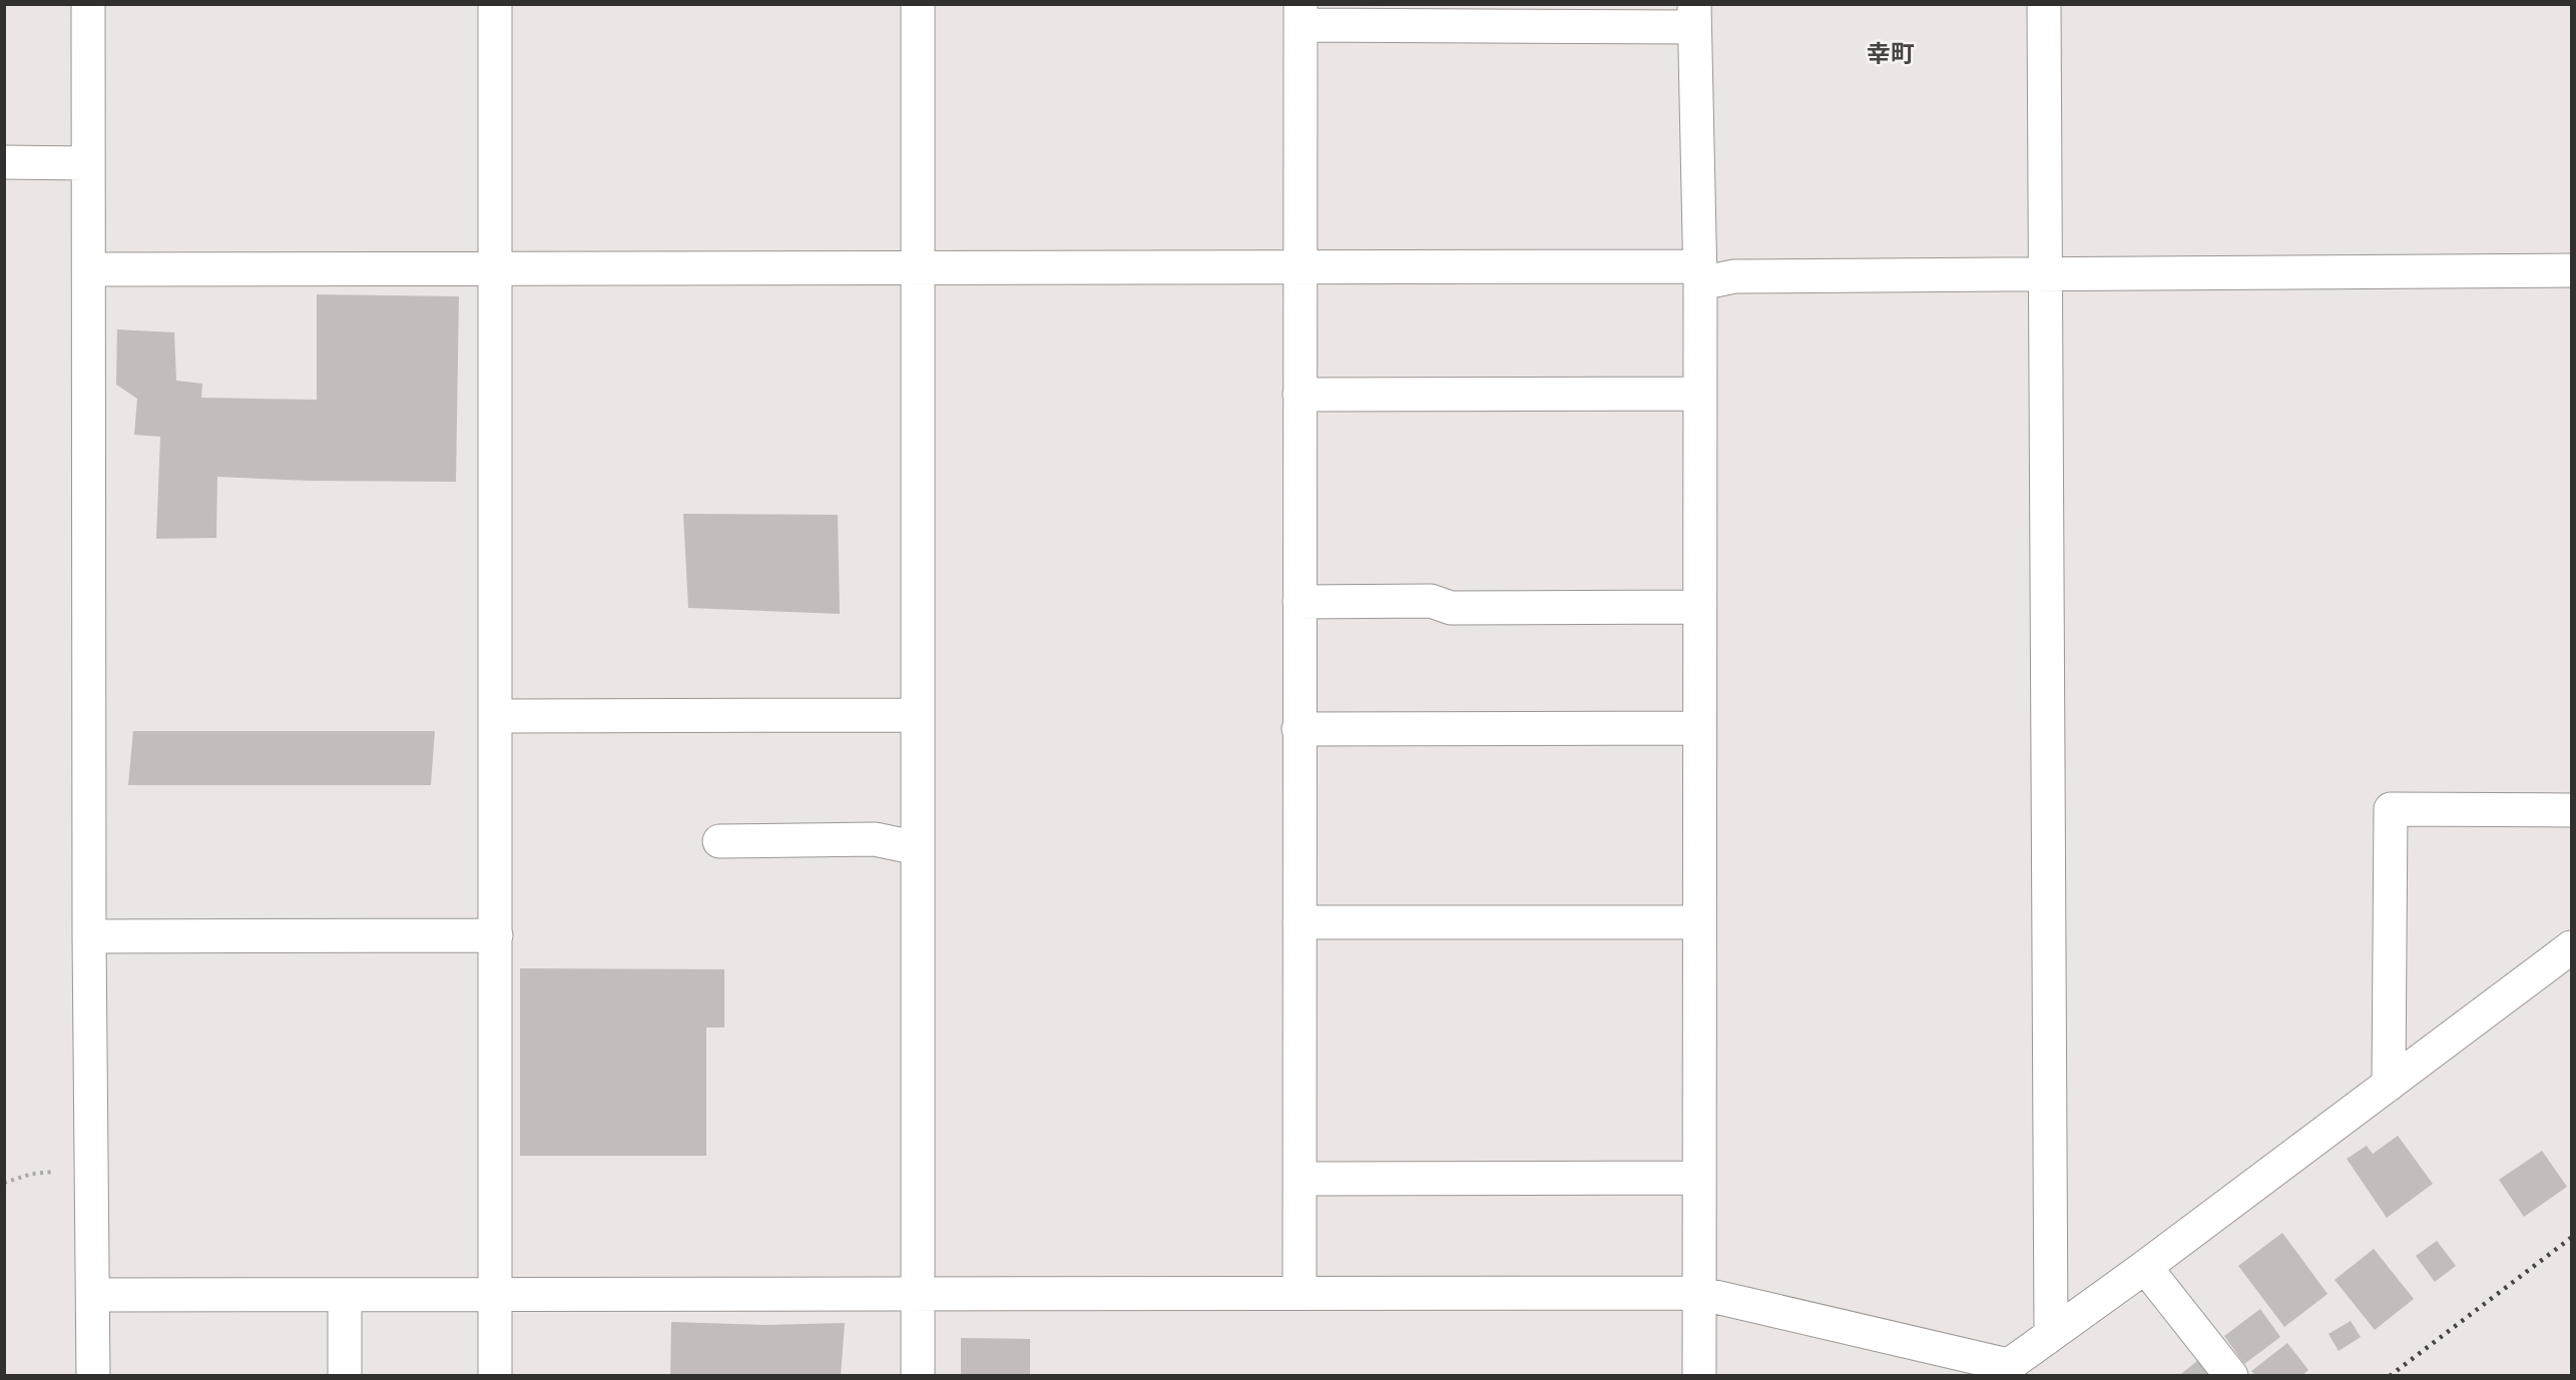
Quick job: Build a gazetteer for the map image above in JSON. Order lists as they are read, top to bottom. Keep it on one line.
{"districts":["幸町"]}
